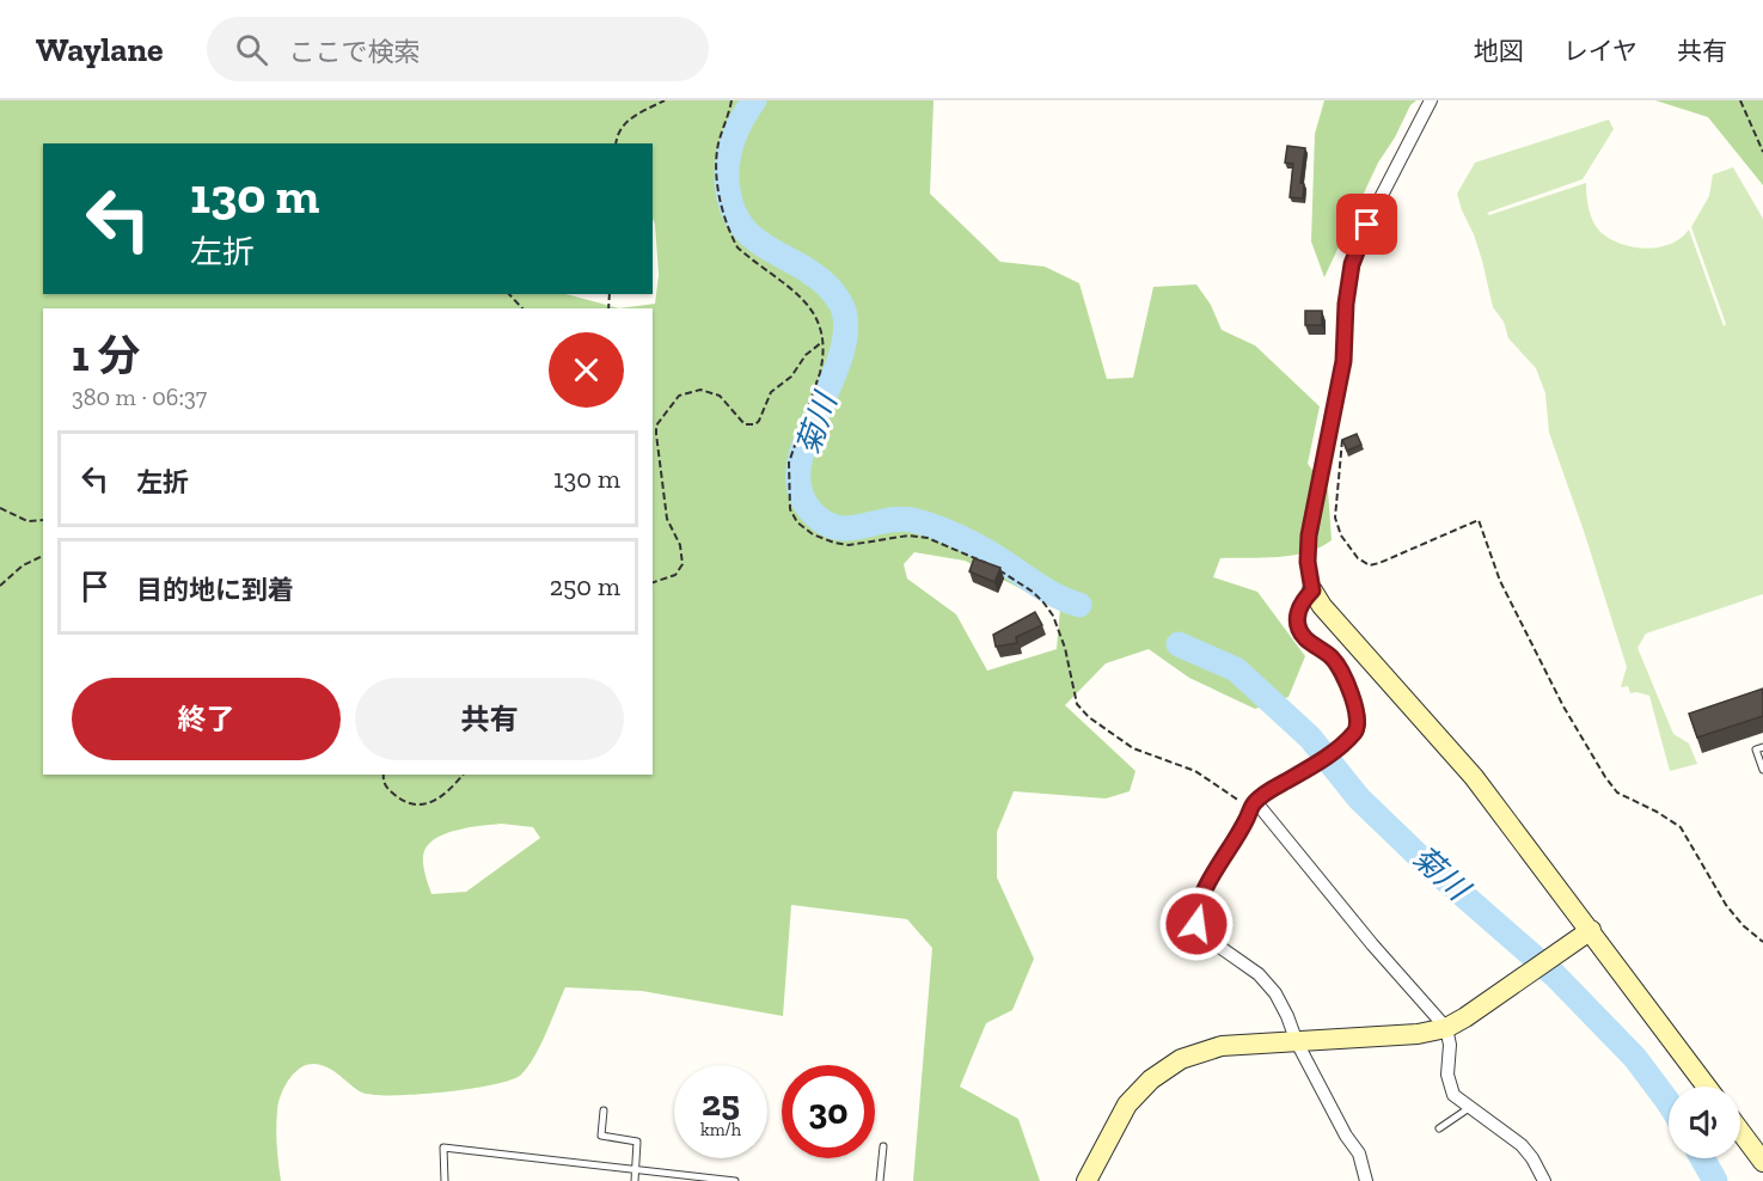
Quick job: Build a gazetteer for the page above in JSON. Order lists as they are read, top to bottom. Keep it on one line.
{"water":["菊川"],"page":{"header":"Waylane","search":"ここで検索","nav":["地図","レイヤ","共有"],"turn":["130 m","左折"],"heading":["1 分","380 m · 06:37"],"list":[{"name":"左折","value":"130 m"},{"name":"目的地に到着","value":"250 m"}],"buttons":["終了","共有"],"speed":"25 km/h","limit":"30"}}
